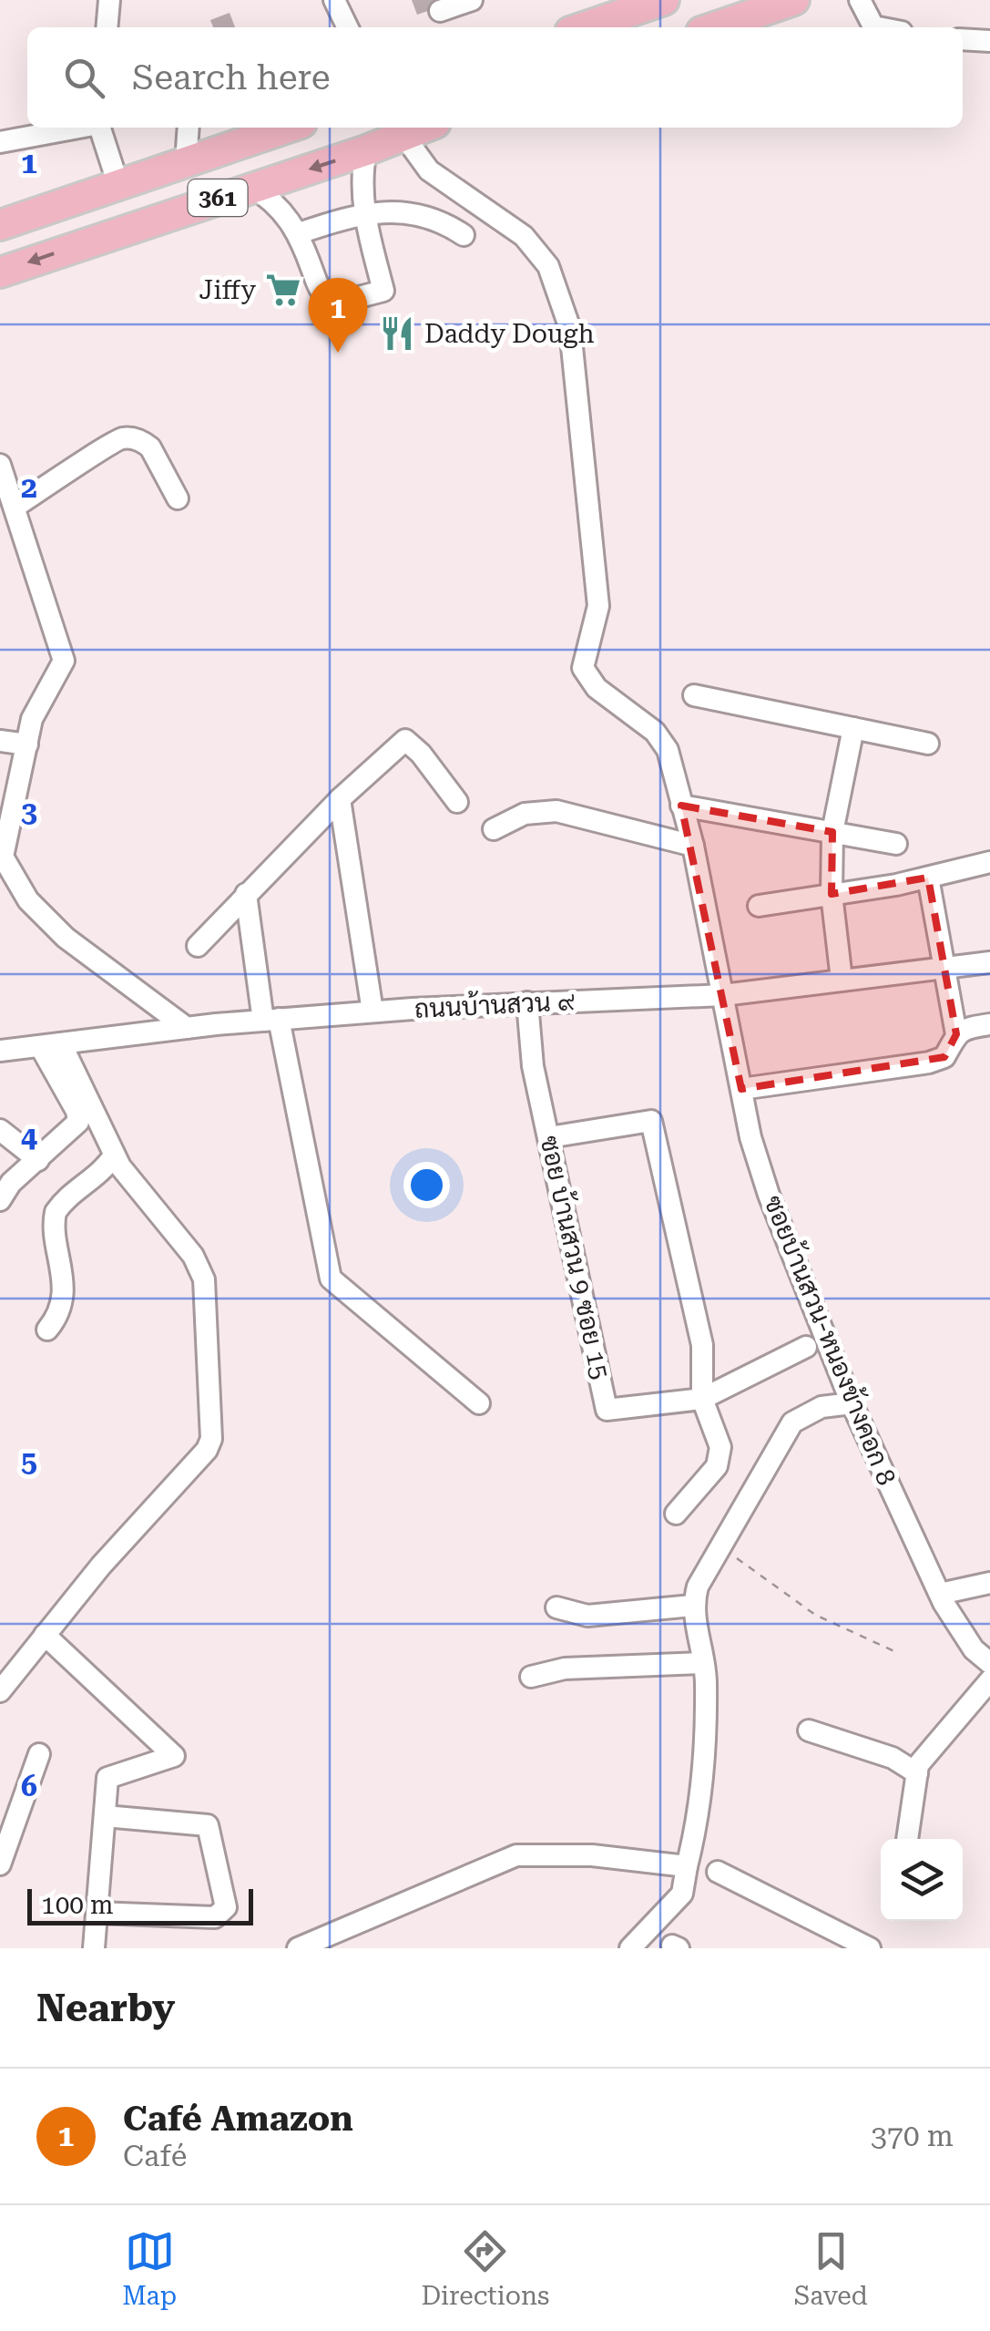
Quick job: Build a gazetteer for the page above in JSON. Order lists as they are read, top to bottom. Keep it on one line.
{"streets":{"highway":["361"],"street":["ถนนบ้านสวน ๙","ซอย บ้านสวน 9 ซอย 15","ซอยบ้านสวน-หนองข้างคอก 8"]},"crossings":[["361","ซอยบ้านสวน-หนองข้างคอก 8"],["ถนนบ้านสวน ๙","ซอย บ้านสวน 9 ซอย 15"],["ถนนบ้านสวน ๙","ซอยบ้านสวน-หนองข้างคอก 8"]],"places":{"supermarket":["Jiffy"],"restaurant":["Daddy Dough"]},"scale_bar":"100 m","page":{"search":"Search here","pins":"1","scale":"100 m","heading":"Nearby","list":[{"mark":"1","name":"Café Amazon","note":"Café","value":"370 m"}],"nav":["Map","Directions","Saved"]},"grid":{"rows":["1","2","3","4","5","6"]}}
